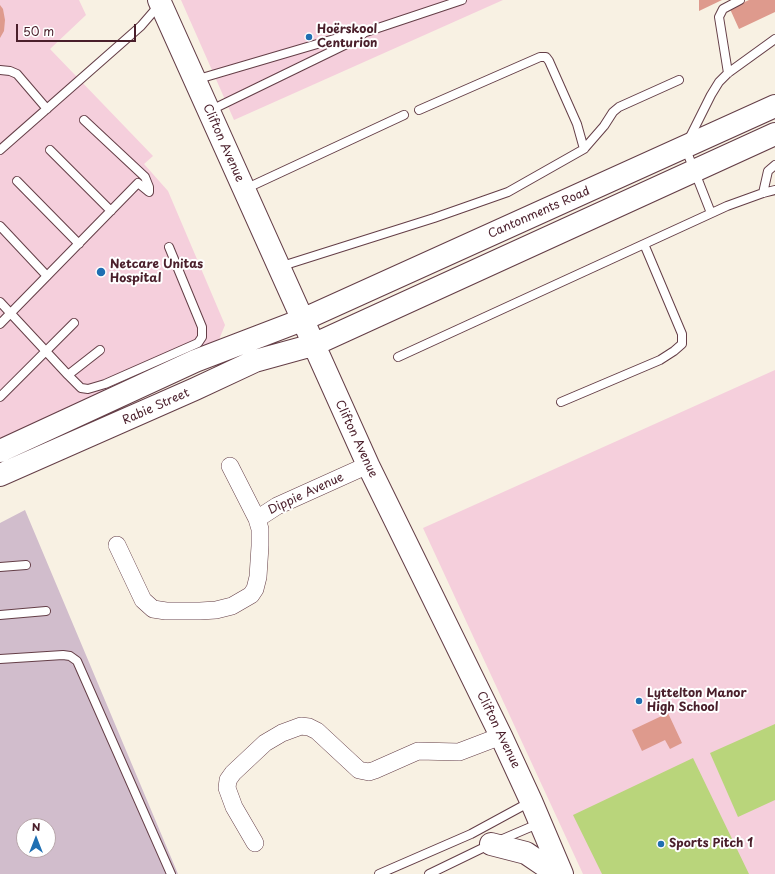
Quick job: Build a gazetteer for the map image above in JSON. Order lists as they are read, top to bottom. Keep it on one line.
{"streets":{"main road":["Clifton Avenue","Cantonments Road","Rabie Street"],"street":["Dippie Avenue"]},"crossings":[["Clifton Avenue","Cantonments Road"],["Clifton Avenue","Rabie Street"],["Clifton Avenue","Dippie Avenue"],["Cantonments Road","Rabie Street"]],"places":["Hoërskool Centurion","Netcare Unitas Hospital","Lyttelton Manor High School","Sports Pitch 1"],"scale_bar":"50 m","north":"top"}
